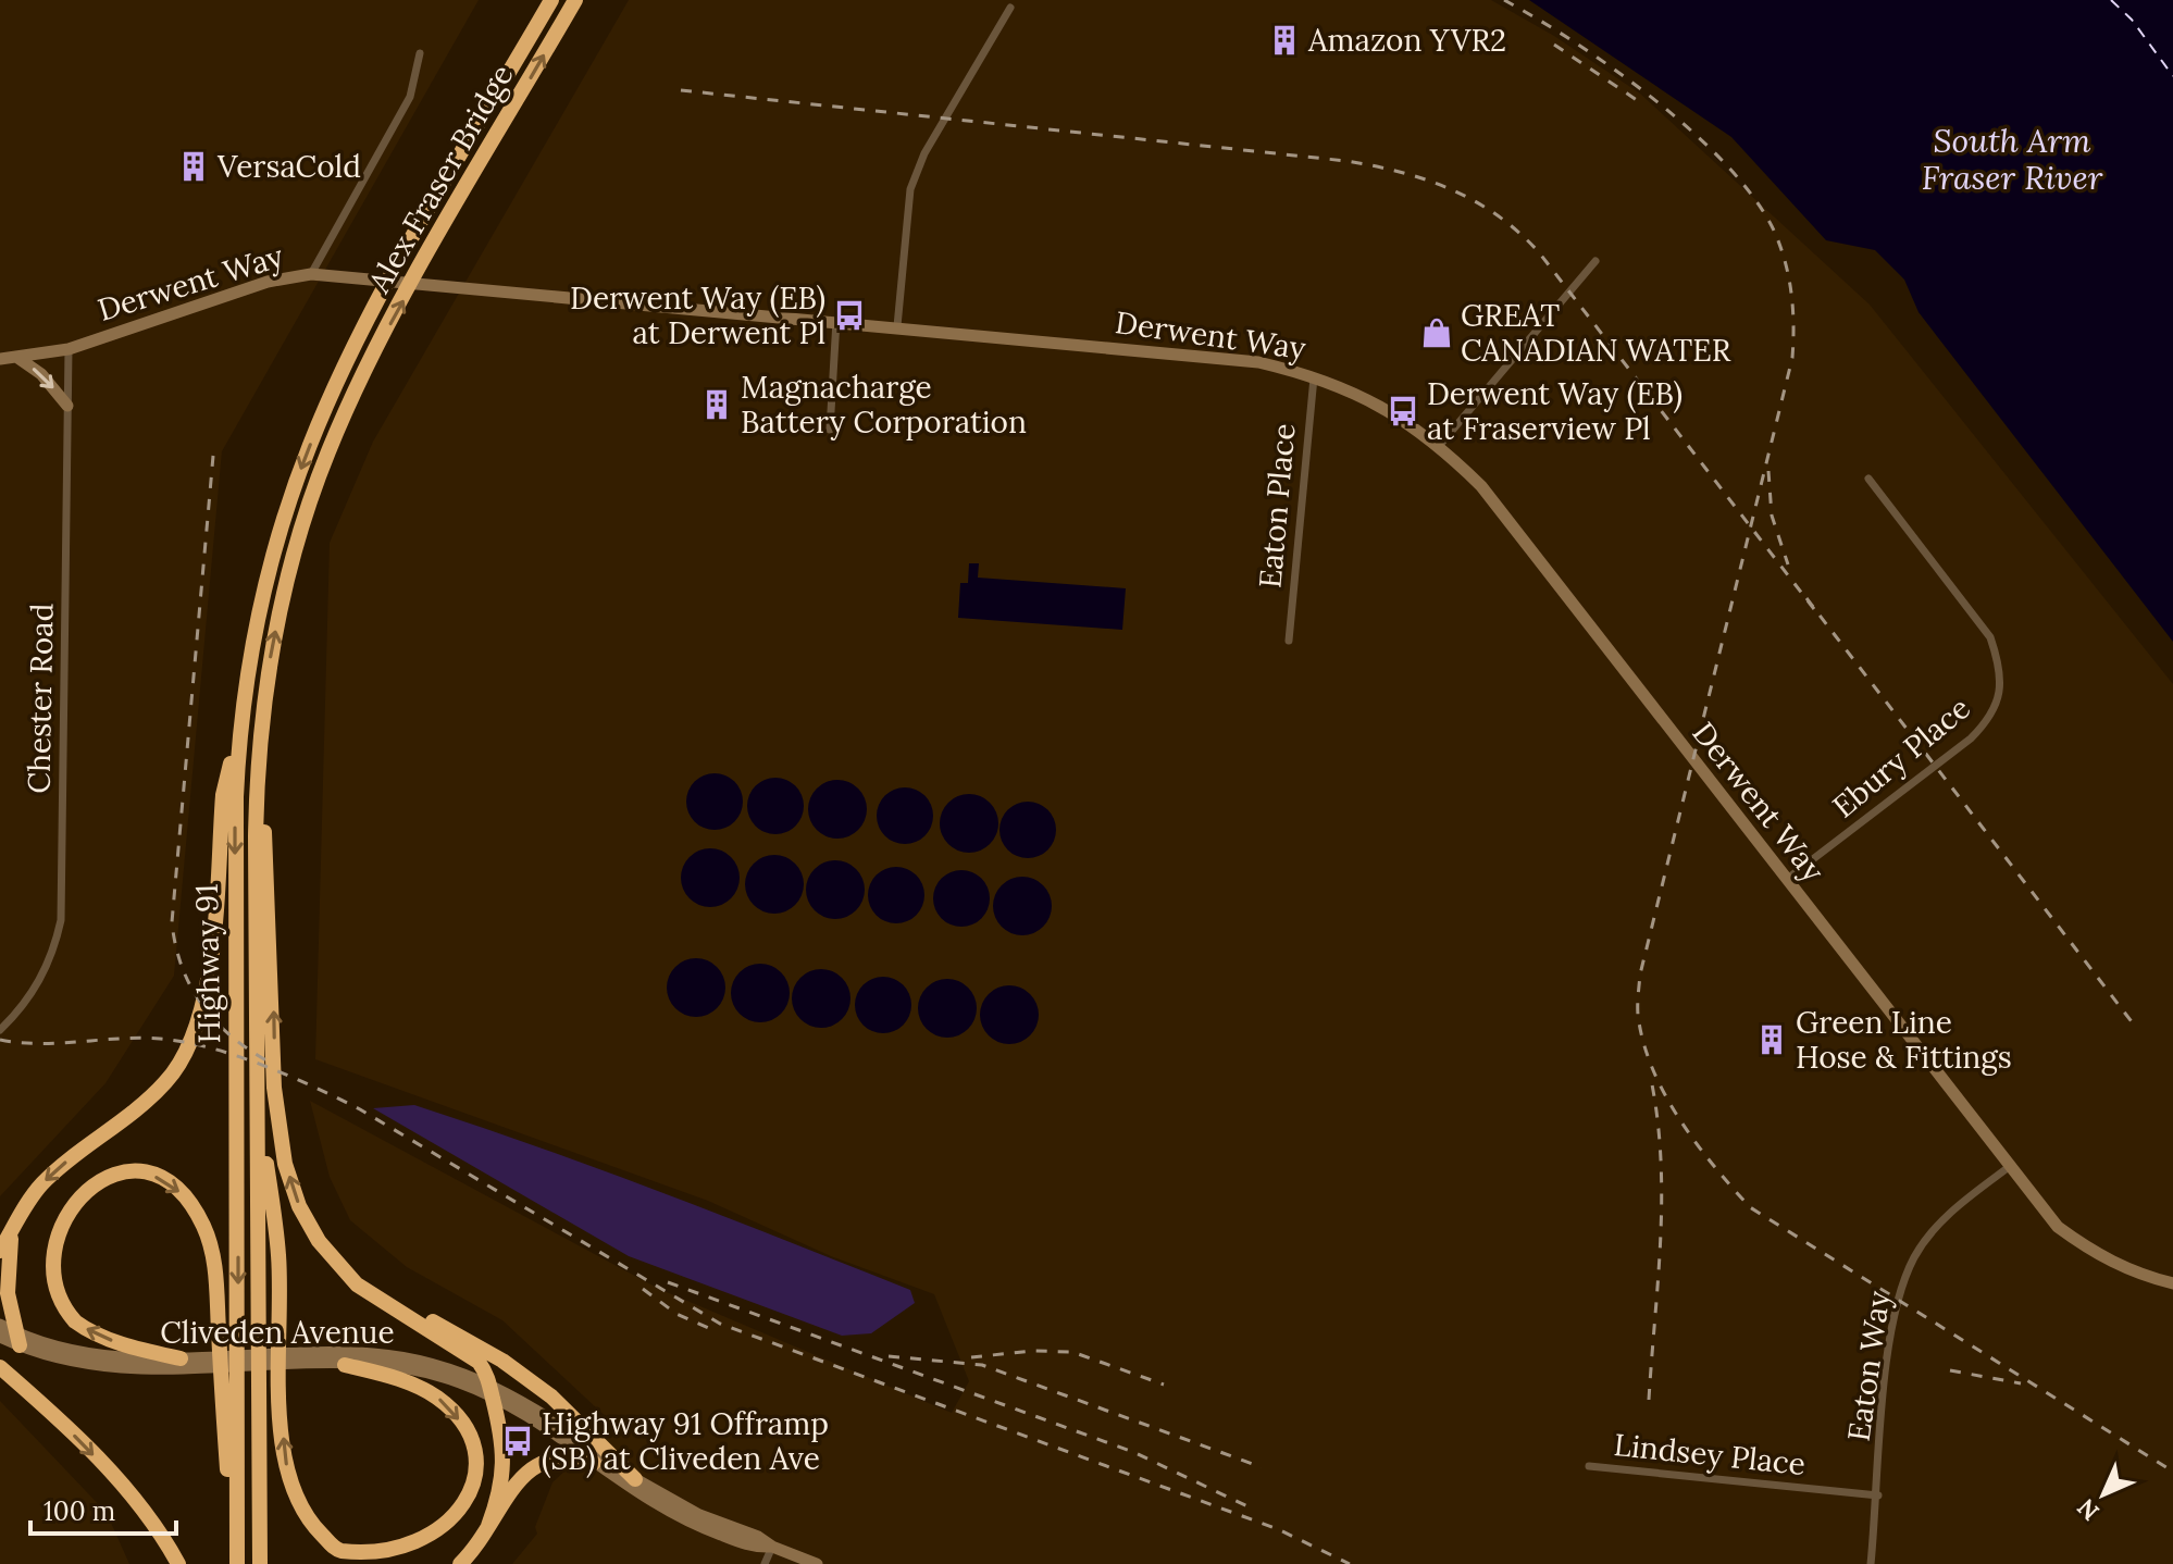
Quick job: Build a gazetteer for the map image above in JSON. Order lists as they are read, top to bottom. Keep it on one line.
{"streets":{"highway":["Alex Fraser Bridge","Highway 91"],"street":["Derwent Way","Eaton Place","Chester Road","Ebury Place","Cliveden Avenue","Eaton Way","Lindsey Place"]},"crossings":[["Alex Fraser Bridge","Highway 91"],["Derwent Way","Eaton Place"],["Derwent Way","Chester Road"],["Derwent Way","Ebury Place"],["Derwent Way","Eaton Way"],["Eaton Way","Lindsey Place"]],"water":["South Arm Fraser River"],"places":{"building":["Amazon YVR2","VersaCold","Magnacharge Battery Corporation","Green Line Hose & Fittings"],"bus stop":["Derwent Way (EB) at Derwent Pl","Derwent Way (EB) at Fraserview Pl","Highway 91 Offramp (SB) at Cliveden Ave"],"shop":["GREAT CANADIAN WATER"]},"scale_bar":"100 m","north":"bottom left"}
